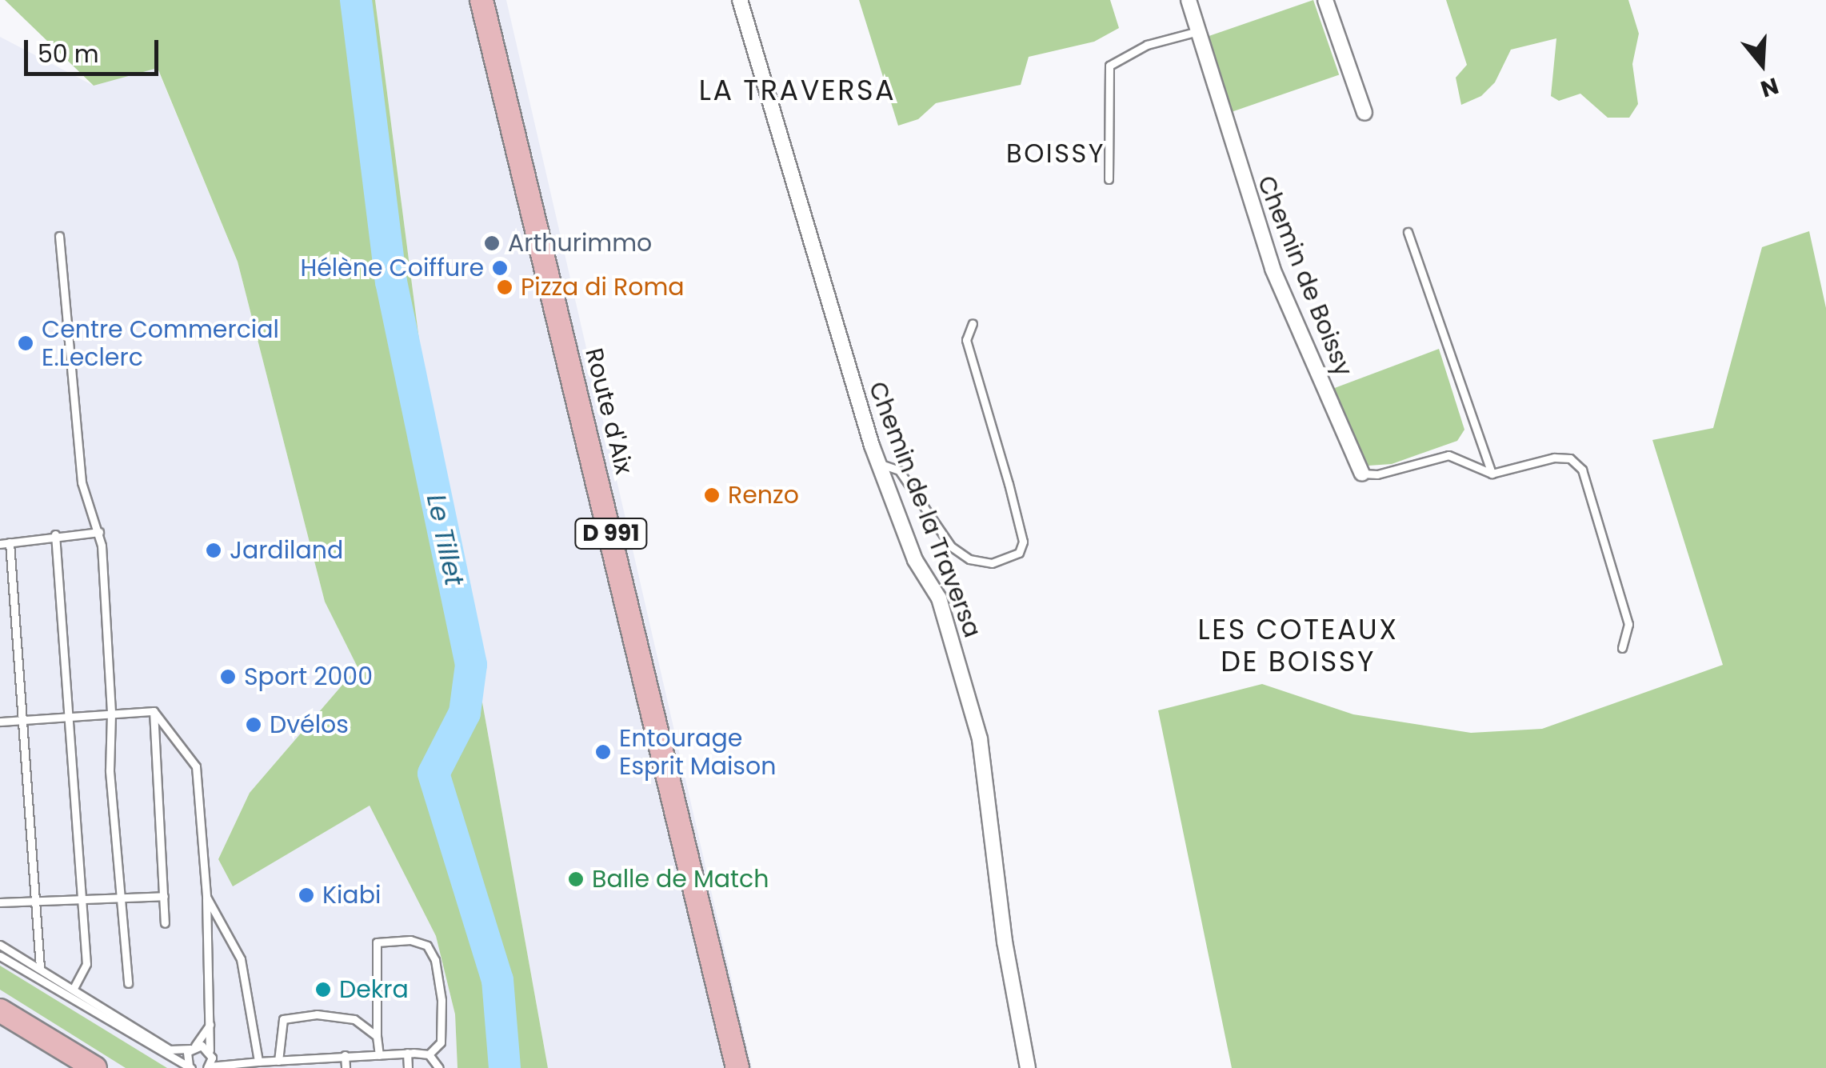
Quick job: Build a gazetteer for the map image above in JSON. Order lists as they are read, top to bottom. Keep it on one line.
{"streets":{"main road":["Route d'Aix","D 991"],"street":["Chemin de Boissy","Chemin de la Traversa"]},"districts":["LA TRAVERSA","BOISSY","LES COTEAUX DE BOISSY"],"water":["Le Tillet"],"places":["Arthurimmo","Hélène Coiffure","Pizza di Roma","Centre Commercial E.Leclerc","Renzo","Jardiland","Sport 2000","Dvélos","Entourage Esprit Maison","Balle de Match","Kiabi","Dekra"],"scale_bar":"50 m","north":"bottom"}
